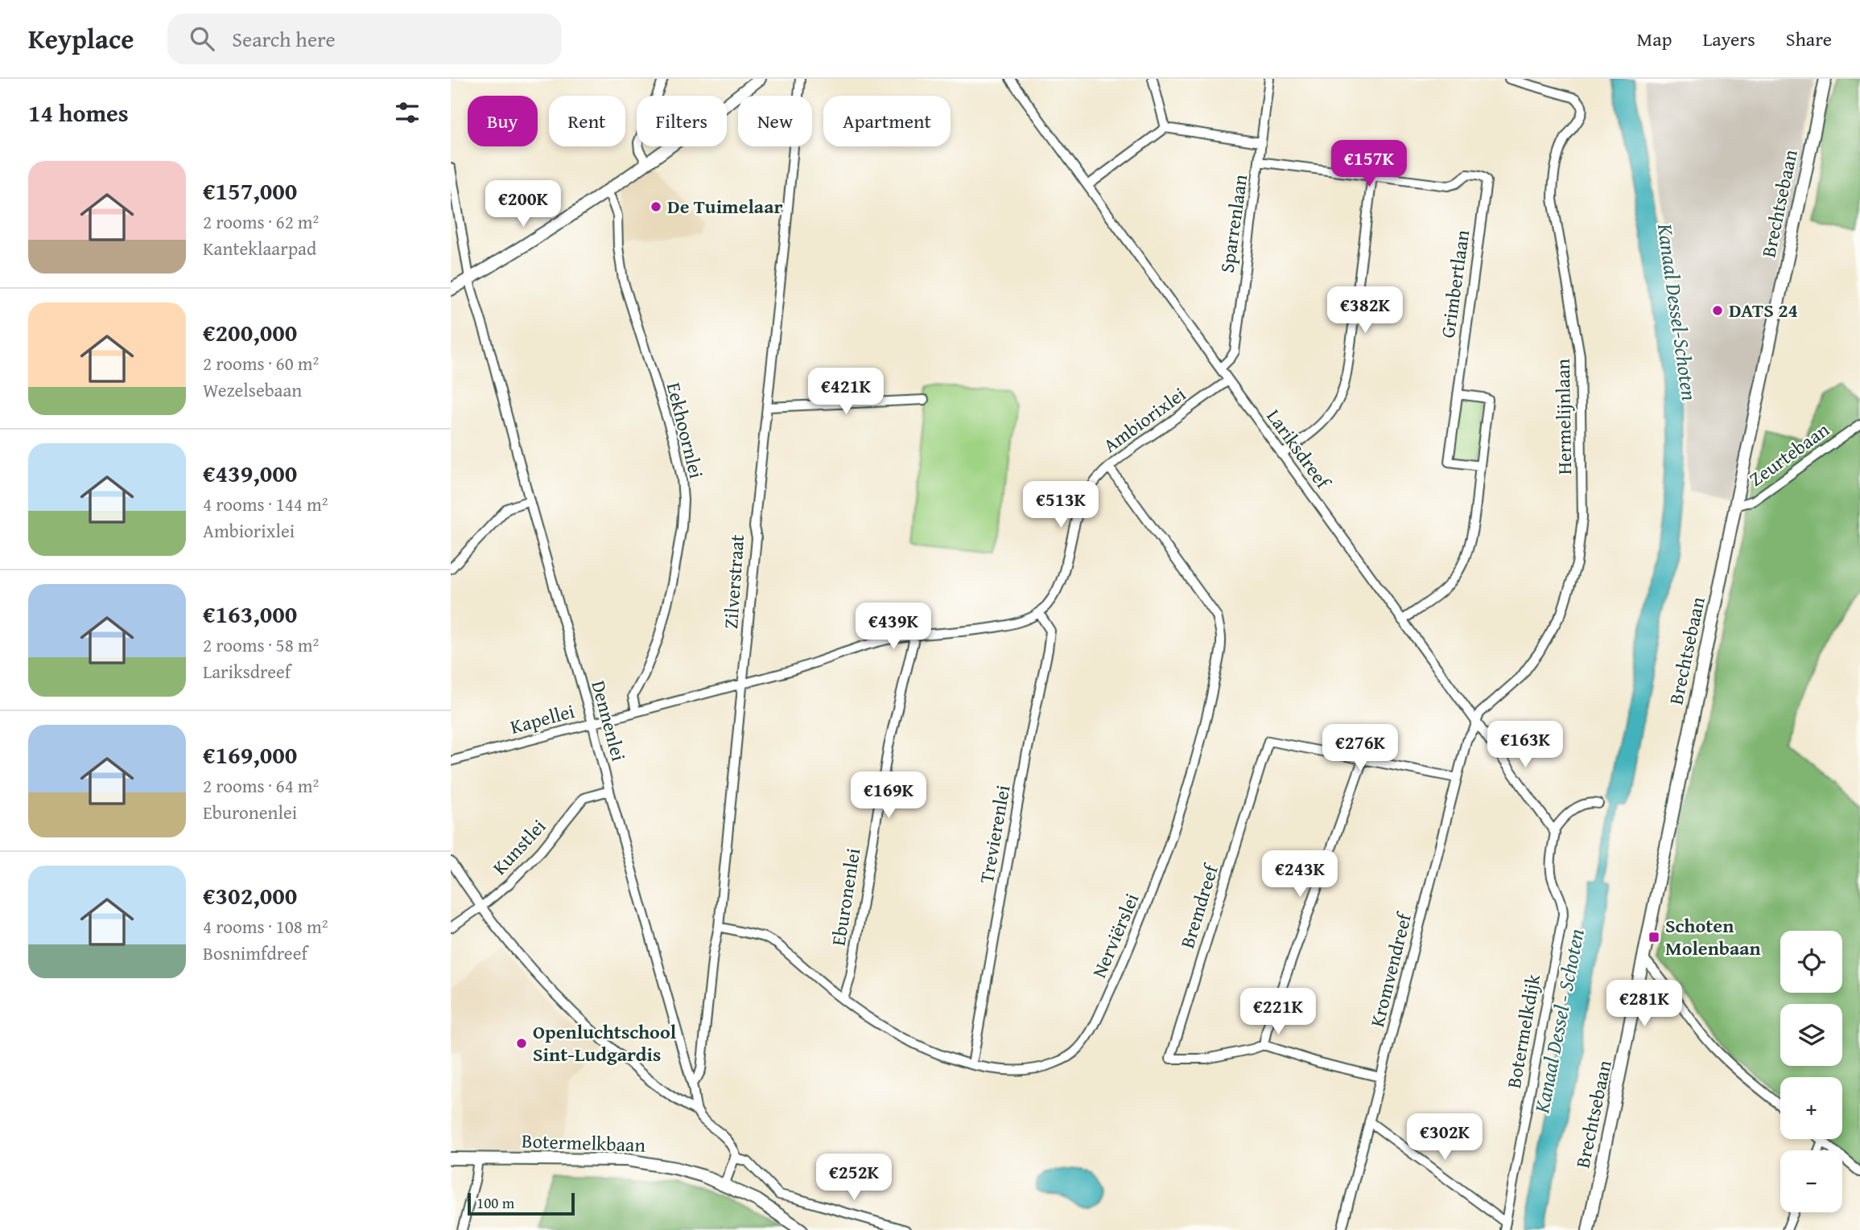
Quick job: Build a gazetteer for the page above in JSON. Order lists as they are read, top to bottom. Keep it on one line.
{"streets":{"main road":["Brechtsebaan","Botermelkbaan"],"street":["Sparrenlaan","Grimbertlaan","Hermelijnlaan","Ambiorixlei","Eekhoornlei","Lariksdreef","Zeurtebaan","Zilverstraat","Kapellei","Dennenlei","Trevierenlei","Kunstlei","Eburonenlei","Bremdreef","Nerviërslei","Kromvendreef","Botermelkdijk"]},"crossings":[["Brechtsebaan","Zeurtebaan"],["Sparrenlaan","Lariksdreef"],["Hermelijnlaan","Lariksdreef"],["Hermelijnlaan","Kromvendreef"],["Ambiorixlei","Lariksdreef"],["Ambiorixlei","Zilverstraat"],["Ambiorixlei","Kapellei"],["Ambiorixlei","Trevierenlei"],["Ambiorixlei","Eburonenlei"],["Ambiorixlei","Nerviërslei"],["Eekhoornlei","Kapellei"],["Lariksdreef","Kromvendreef"],["Lariksdreef","Botermelkdijk"],["Zilverstraat","Kapellei"],["Zilverstraat","Dennenlei"],["Zilverstraat","Nerviërslei"],["Kapellei","Dennenlei"],["Dennenlei","Kunstlei"],["Trevierenlei","Nerviërslei"],["Eburonenlei","Nerviërslei"],["Bremdreef","Kromvendreef"]],"water":["Kanaal Dessel-Schoten","Kanaal Dessel - Schoten"],"places":{"other":["De Tuimelaar","DATS 24","Openluchtschool Sint-Ludgardis"],"transit":["Schoten Molenbaan"]},"scale_bar":"100 m","page":{"header":"Keyplace","search":"Search here","nav":["Map","Layers","Share"],"heading":"14 homes","chip":["Buy","Rent","Filters","New","Apartment"],"price":["€157K","€200K","€382K","€421K","€513K","€439K","€163K","€276K","€169K","€243K","€281K","€221K","€302K","€252K"],"list":[{"name":"€157,000","note":"2 rooms · 62 m² · Kanteklaarpad"},{"name":"€200,000","note":"2 rooms · 60 m² · Wezelsebaan"},{"name":"€439,000","note":"4 rooms · 144 m² · Ambiorixlei"},{"name":"€163,000","note":"2 rooms · 58 m² · Lariksdreef"},{"name":"€169,000","note":"2 rooms · 64 m² · Eburonenlei"},{"name":"€302,000","note":"4 rooms · 108 m² · Bosnimfdreef"}],"map_buttons":["+","−"],"scale":"100 m"}}
